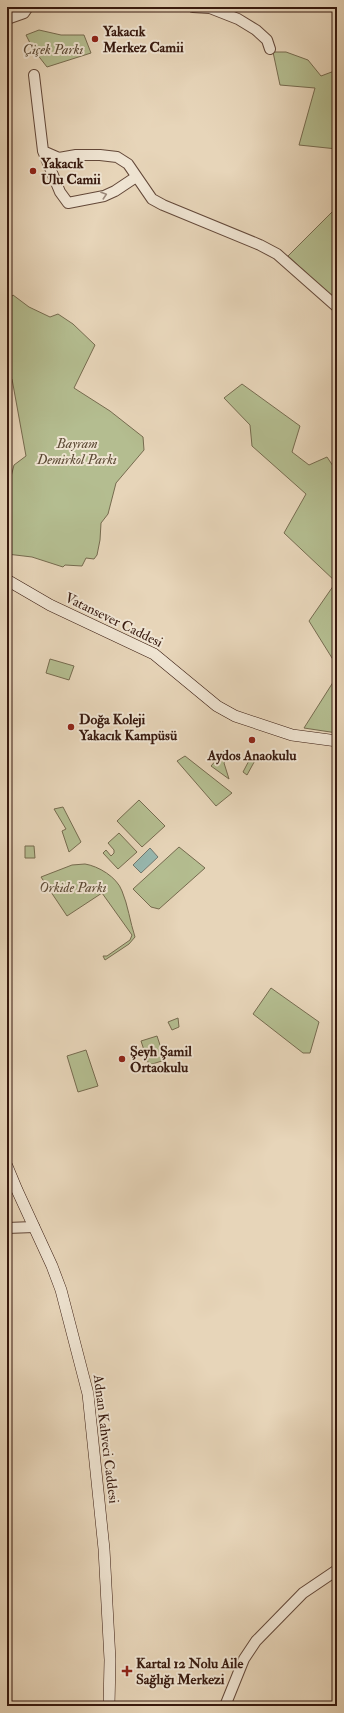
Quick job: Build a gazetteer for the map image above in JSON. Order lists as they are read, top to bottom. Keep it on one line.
{"streets":{"main road":["Vatansever Caddesi","Adnan Kahveci Caddesi"]},"parks":["Çiçek Parkı","Bayram Demirkol Parkı","Orkide Parkı"],"places":{"other":["Yakacık Merkez Camii","Yakacık Ulu Camii","Doğa Koleji Yakacık Kampüsü","Aydos Anaokulu","Şeyh Şamil Ortaokulu"],"health":["Kartal 12 Nolu Aile Sağlığı Merkezi"]}}
